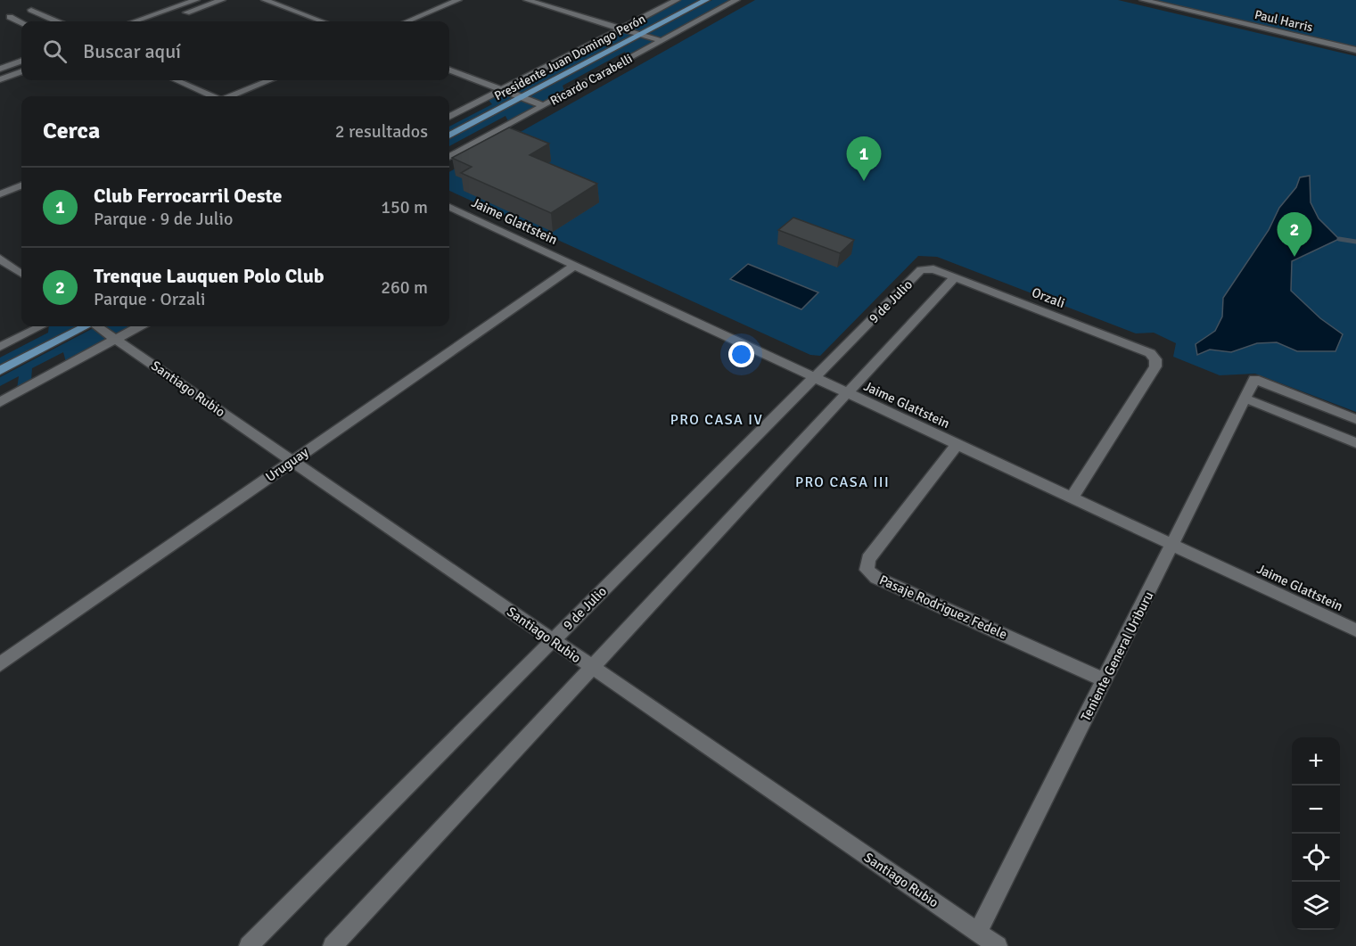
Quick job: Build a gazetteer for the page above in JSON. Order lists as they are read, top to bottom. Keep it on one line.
{"streets":{"main road":["Presidente Juan Domingo Perón"],"street":["Paul Harris","Ricardo Carabelli","Jaime Glattstein","Orzali","9 de Julio","Santiago Rubio","Uruguay","Pasaje Rodriguez Fedele","Teniente General Uriburu"]},"crossings":[["Jaime Glattstein","Orzali"],["Jaime Glattstein","9 de Julio"],["Jaime Glattstein","Uruguay"],["Jaime Glattstein","Pasaje Rodriguez Fedele"],["Jaime Glattstein","Teniente General Uriburu"],["Orzali","9 de Julio"],["9 de Julio","Santiago Rubio"],["Santiago Rubio","Uruguay"],["Santiago Rubio","Teniente General Uriburu"],["Pasaje Rodriguez Fedele","Teniente General Uriburu"]],"districts":["PRO CASA IV","PRO CASA III"],"page":{"search":"Buscar aquí","heading":["Cerca","2 resultados"],"pins":["1","2"],"list":[{"mark":"1","name":"Club Ferrocarril Oeste","note":"Parque · 9 de Julio","value":"150 m"},{"mark":"2","name":"Trenque Lauquen Polo Club","note":"Parque · Orzali","value":"260 m"}],"map_buttons":["+","−"]}}
